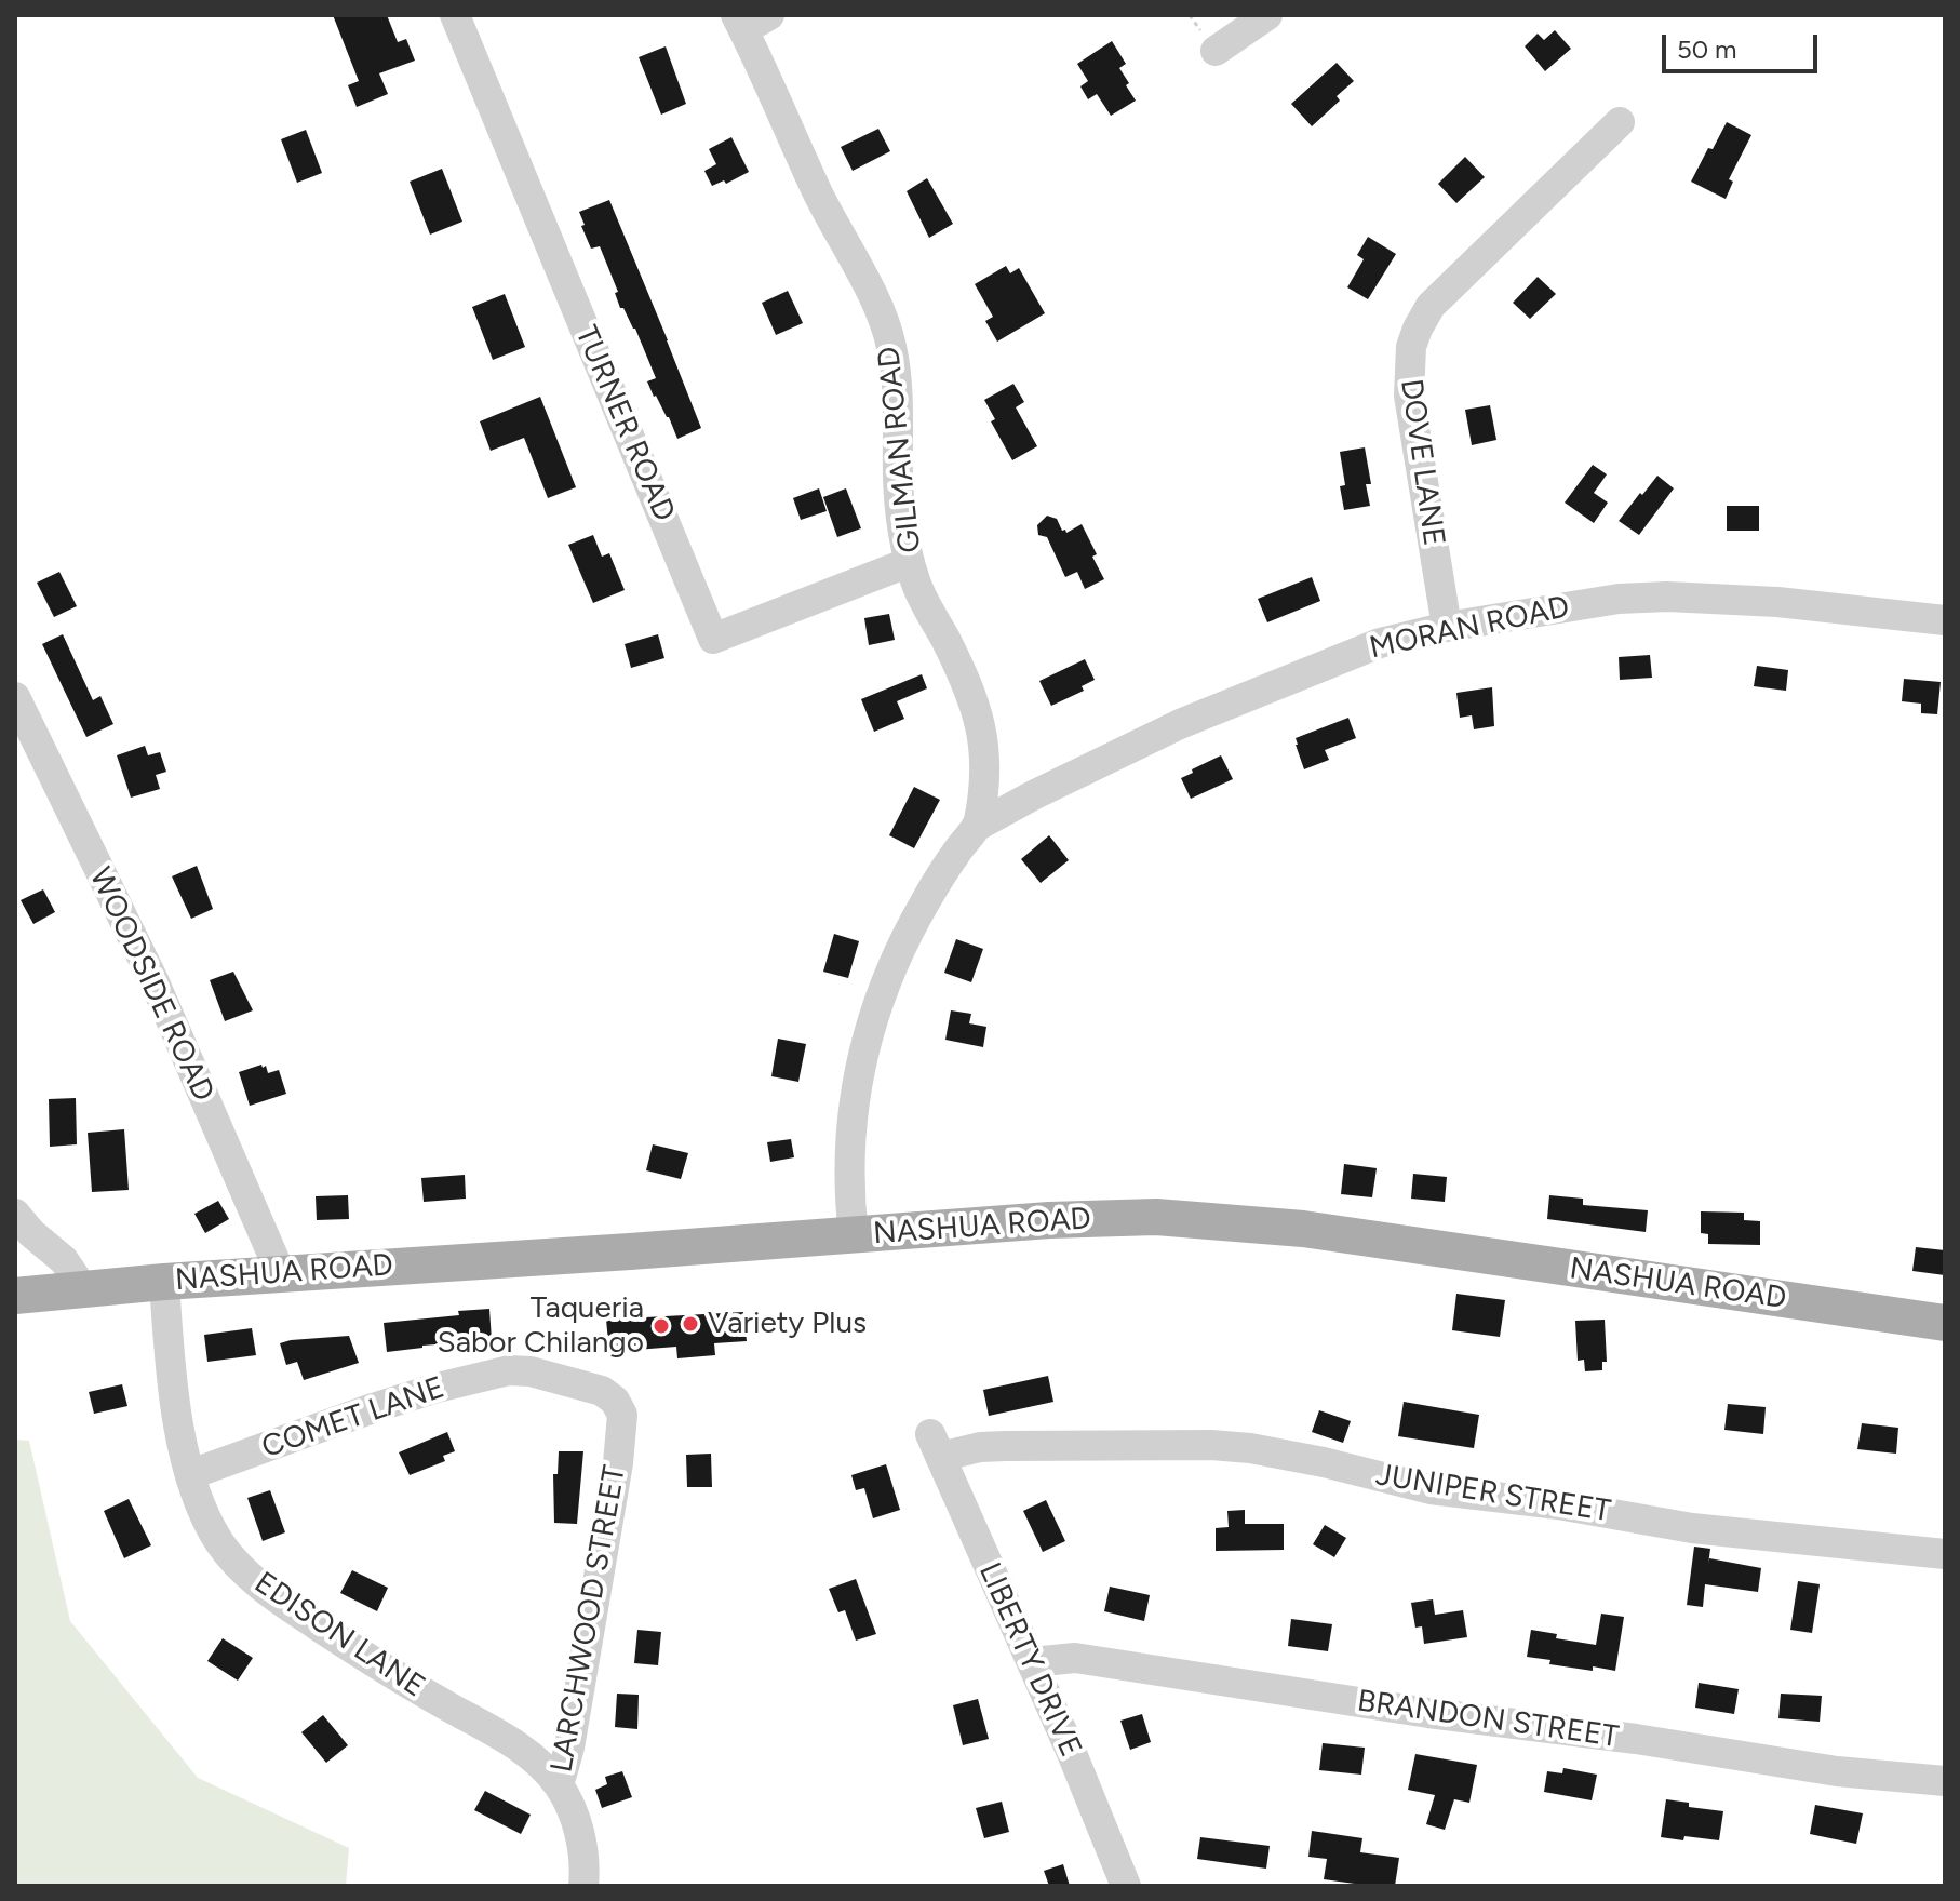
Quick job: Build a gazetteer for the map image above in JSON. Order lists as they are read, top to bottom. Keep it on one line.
{"streets":{"main road":["NASHUA ROAD"],"street":["TURNER ROAD","GILMAN ROAD","DOVE LANE","MORAN ROAD","WOODSIDE ROAD","COMET LANE","JUNIPER STREET","LARCHWOOD STREET","EDISON LANE","LIBERTY DRIVE","BRANDON STREET"]},"crossings":[["TURNER ROAD","GILMAN ROAD"],["GILMAN ROAD","MORAN ROAD"],["DOVE LANE","MORAN ROAD"],["WOODSIDE ROAD","NASHUA ROAD"],["NASHUA ROAD","EDISON LANE"],["COMET LANE","LARCHWOOD STREET"],["COMET LANE","EDISON LANE"],["JUNIPER STREET","LIBERTY DRIVE"],["LARCHWOOD STREET","EDISON LANE"],["LIBERTY DRIVE","BRANDON STREET"]],"places":["Variety Plus","Taqueria Sabor Chilango"],"scale_bar":"50 m"}
